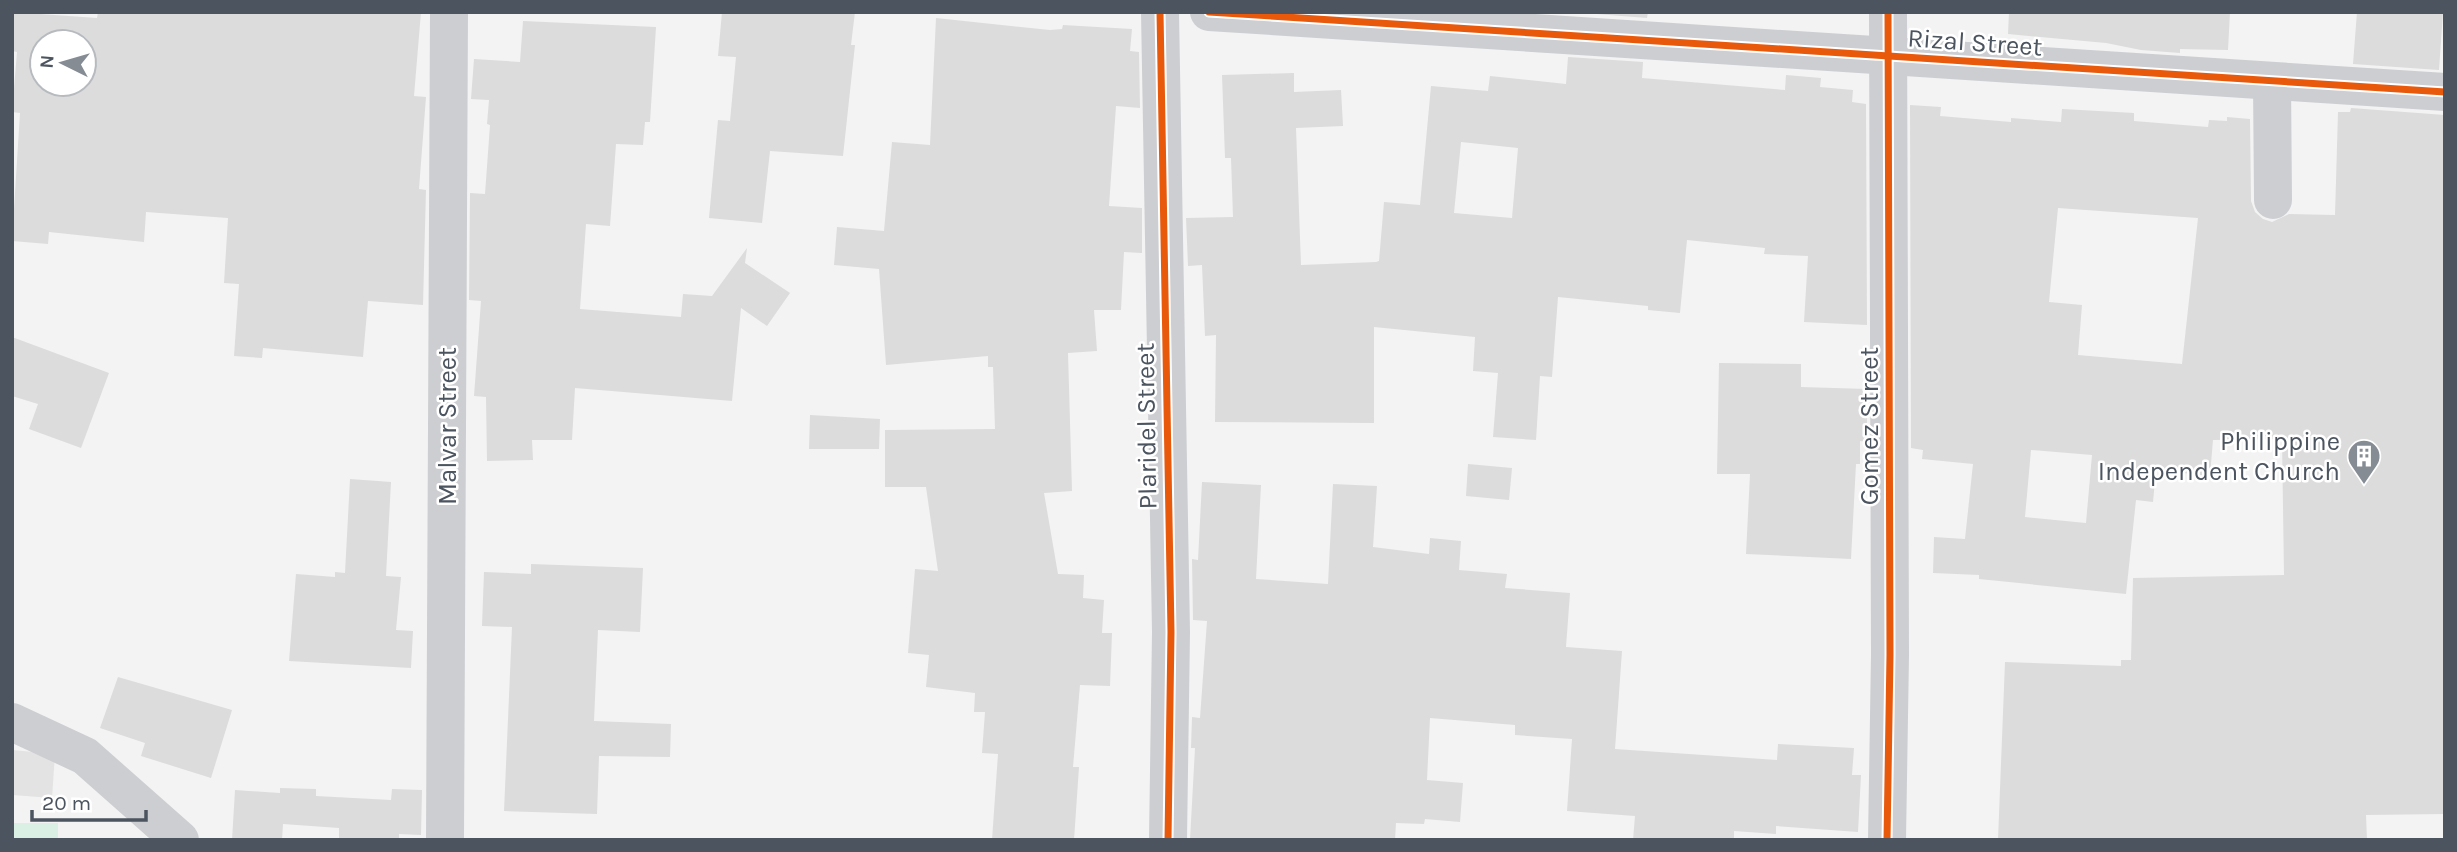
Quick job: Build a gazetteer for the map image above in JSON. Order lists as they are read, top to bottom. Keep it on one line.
{"streets":{"street":["Rizal Street","Malvar Street","Plaridel Street","Gomez Street"]},"crossings":[["Rizal Street","Gomez Street"]],"places":{"building":["Philippine Independent Church"]},"scale_bar":"20 m","north":"left"}
